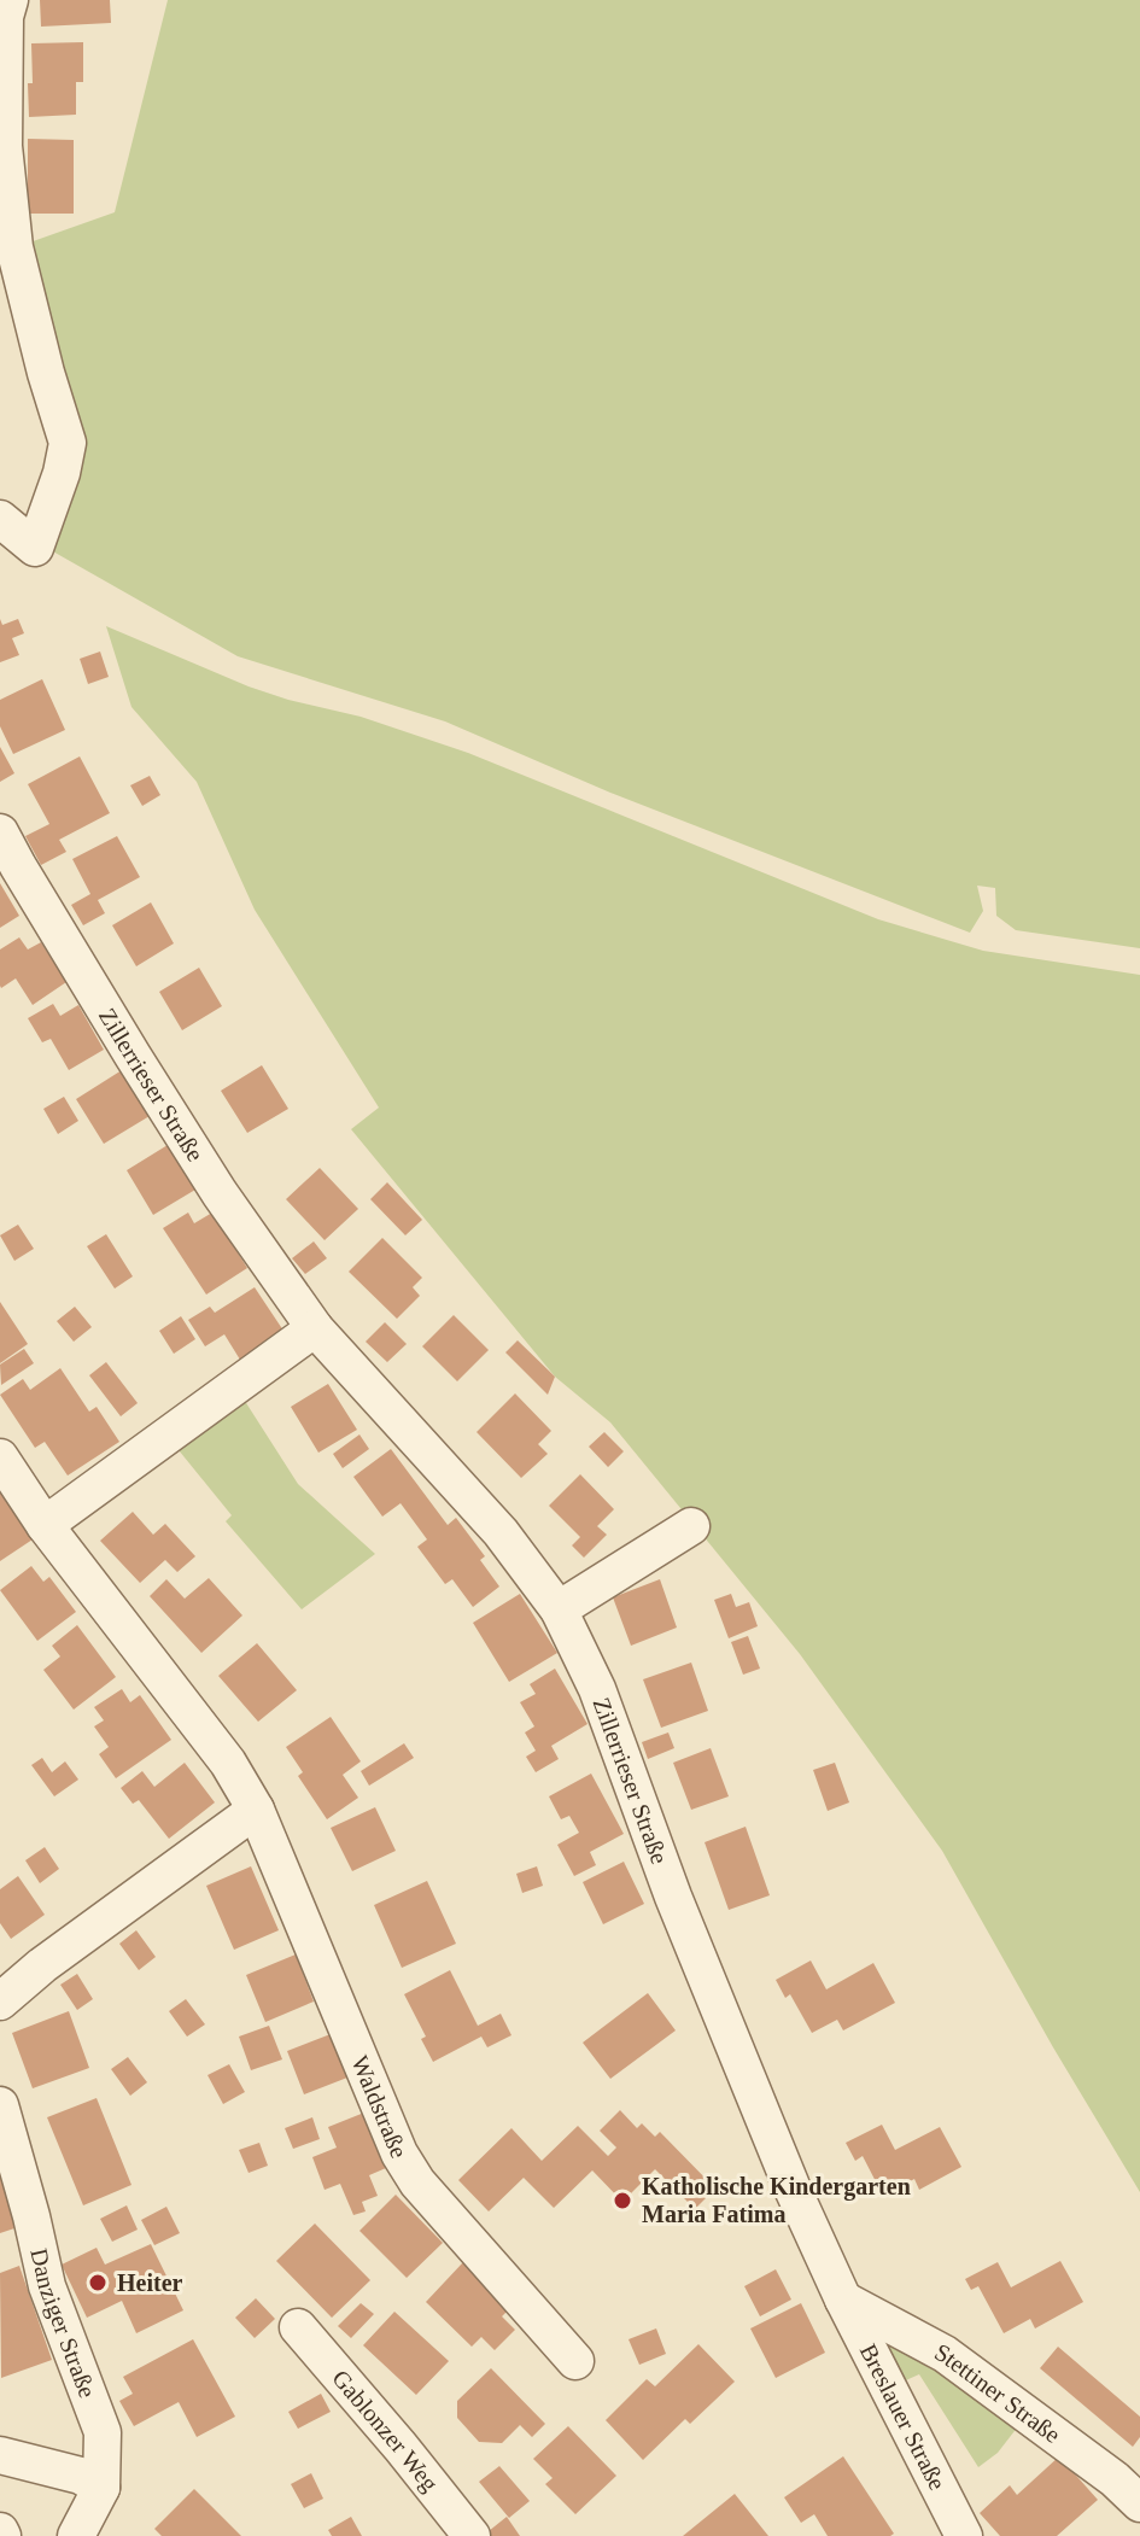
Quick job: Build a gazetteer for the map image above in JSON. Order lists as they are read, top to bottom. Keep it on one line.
{"streets":{"street":["Zillerrieser Straße","Waldstraße","Danziger Straße","Stettiner Straße","Breslauer Straße","Gablonzer Weg"]},"crossings":[["Zillerrieser Straße","Stettiner Straße"],["Zillerrieser Straße","Breslauer Straße"],["Stettiner Straße","Breslauer Straße"]],"places":["Katholische Kindergarten Maria Fatima","Heiter"]}
